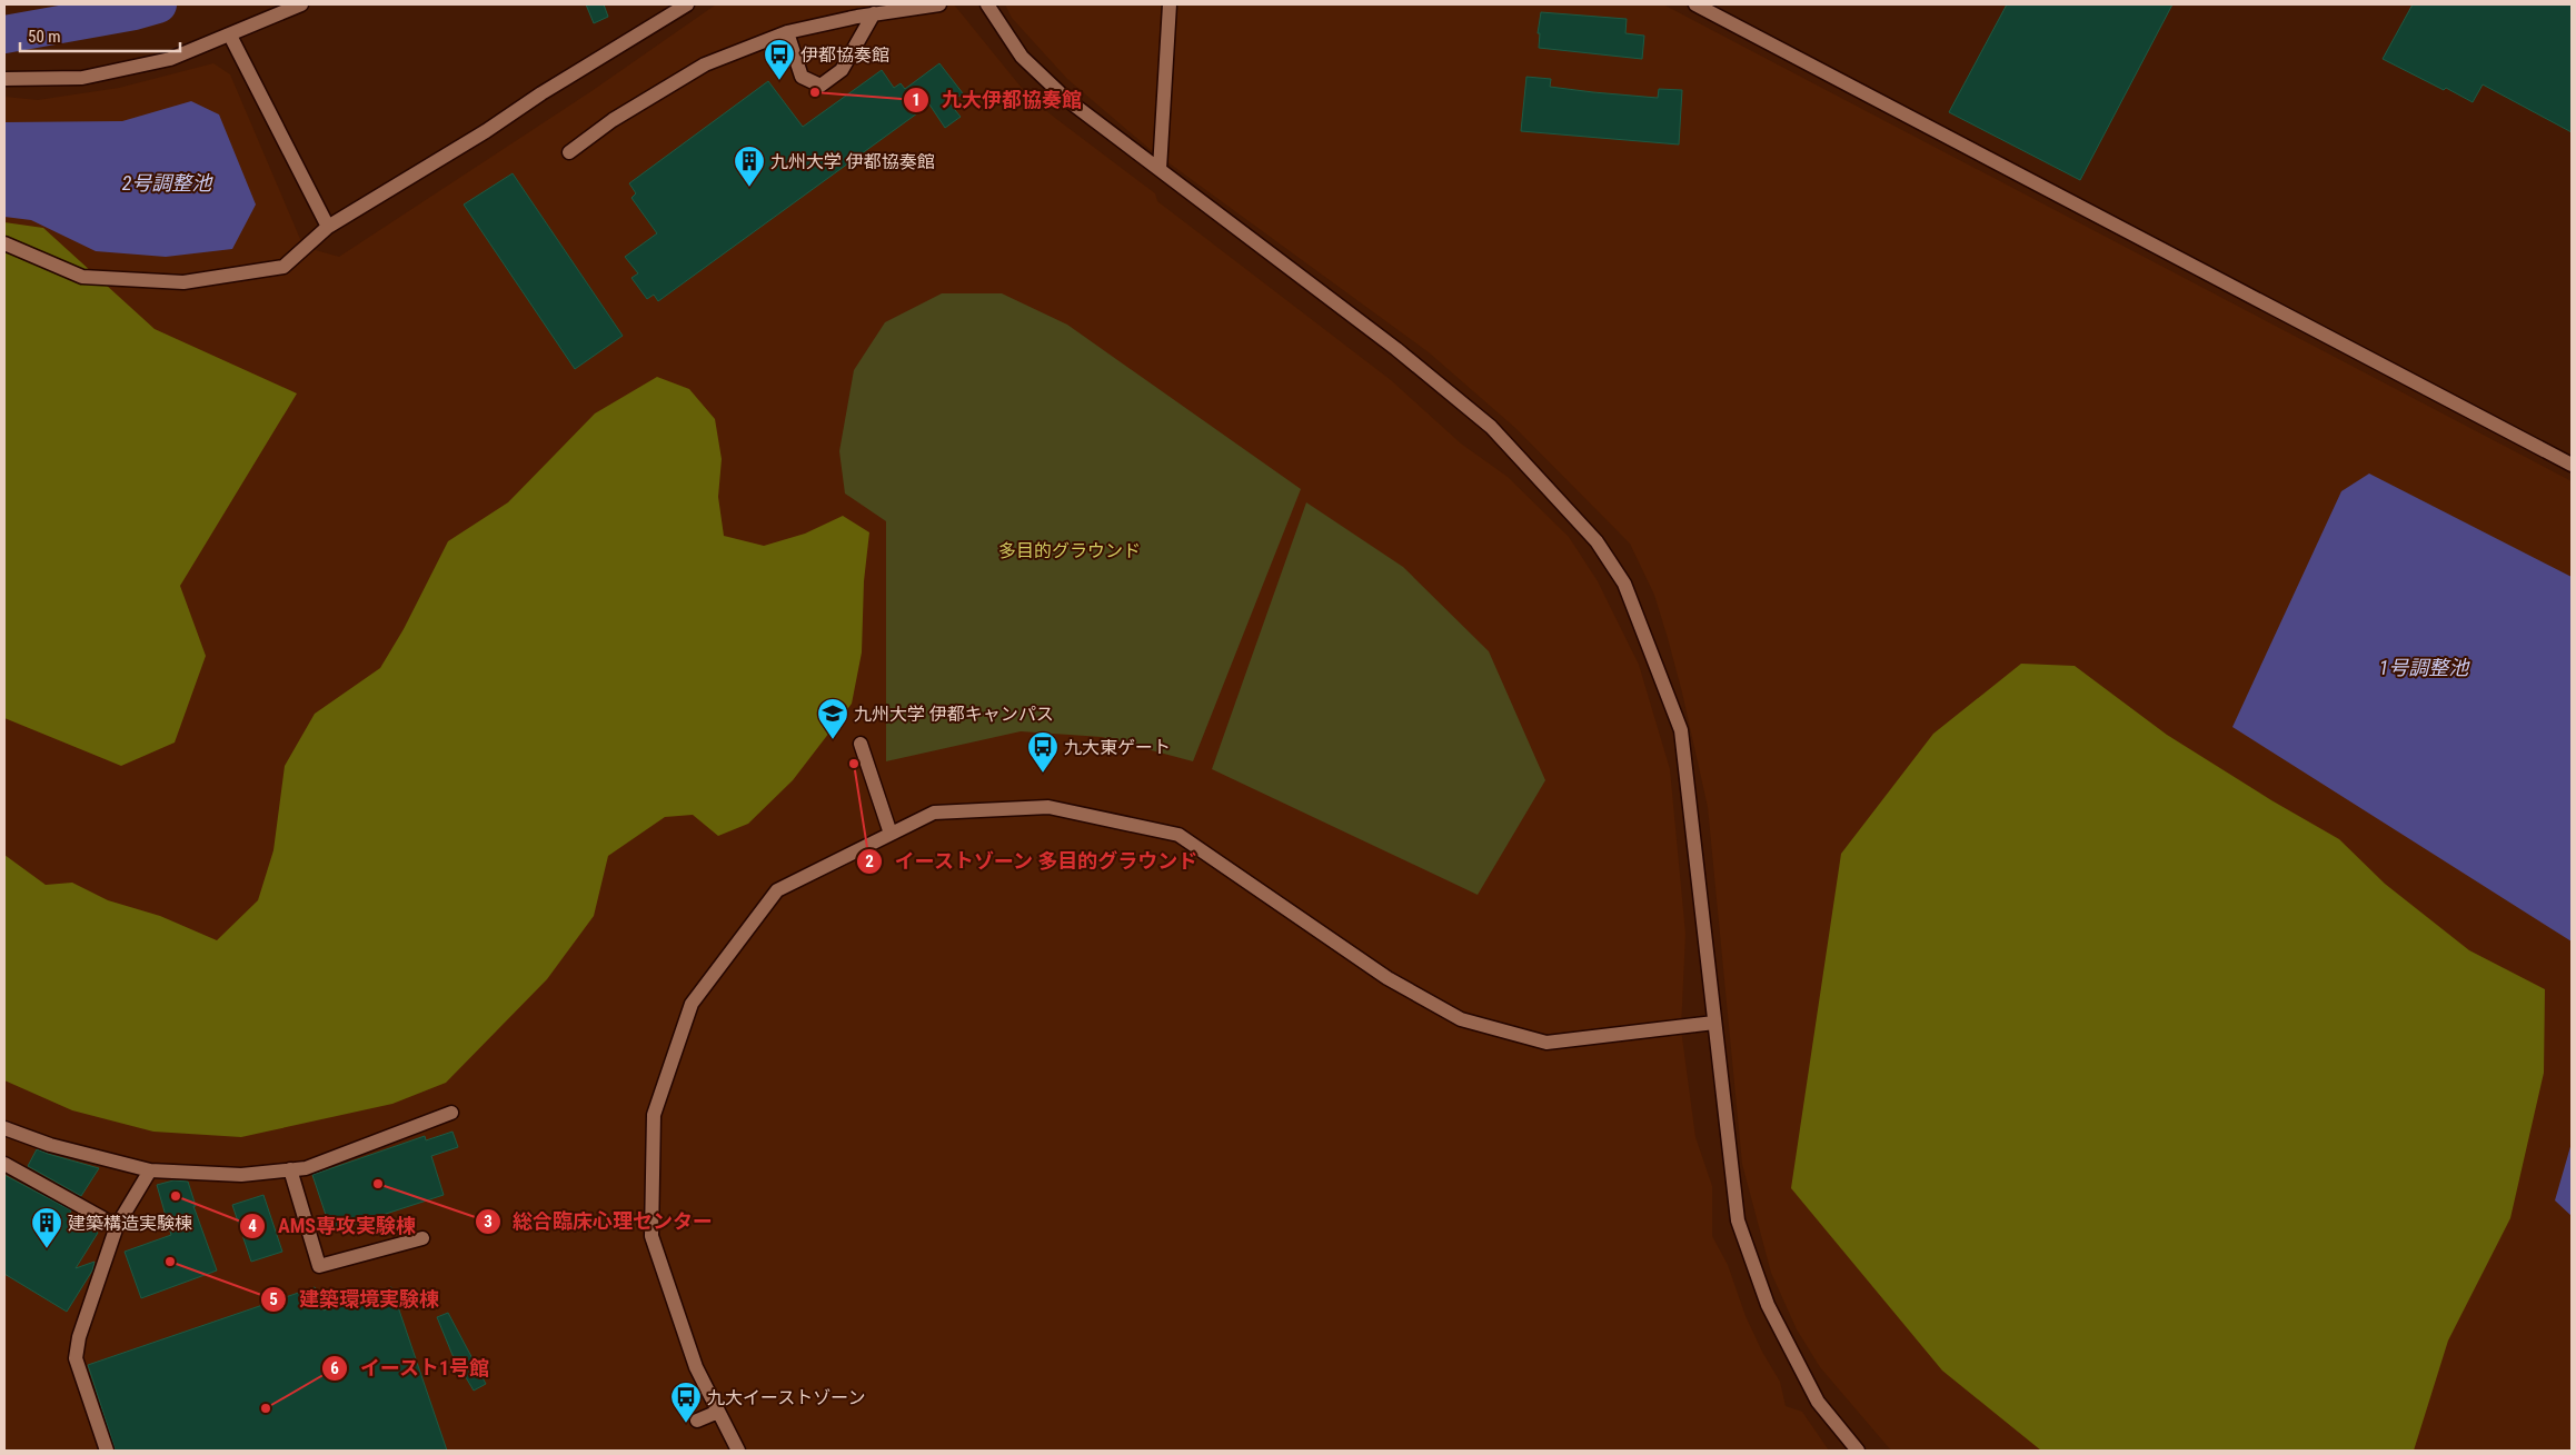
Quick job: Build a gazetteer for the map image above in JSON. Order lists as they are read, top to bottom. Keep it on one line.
{"water":["2号調整池","1号調整池"],"parks":["多目的グラウンド"],"places":{"bus stop":["伊都協奏館","九大東ゲート","九大イーストゾーン"],"other":["九大伊都協奏館","イーストゾーン 多目的グラウンド","総合臨床心理センター","AMS専攻実験棟","建築環境実験棟","イースト1号館"],"building":["九州大学 伊都協奏館","建築構造実験棟"],"school or university":["九州大学 伊都キャンパス"]},"scale_bar":"50 m"}
